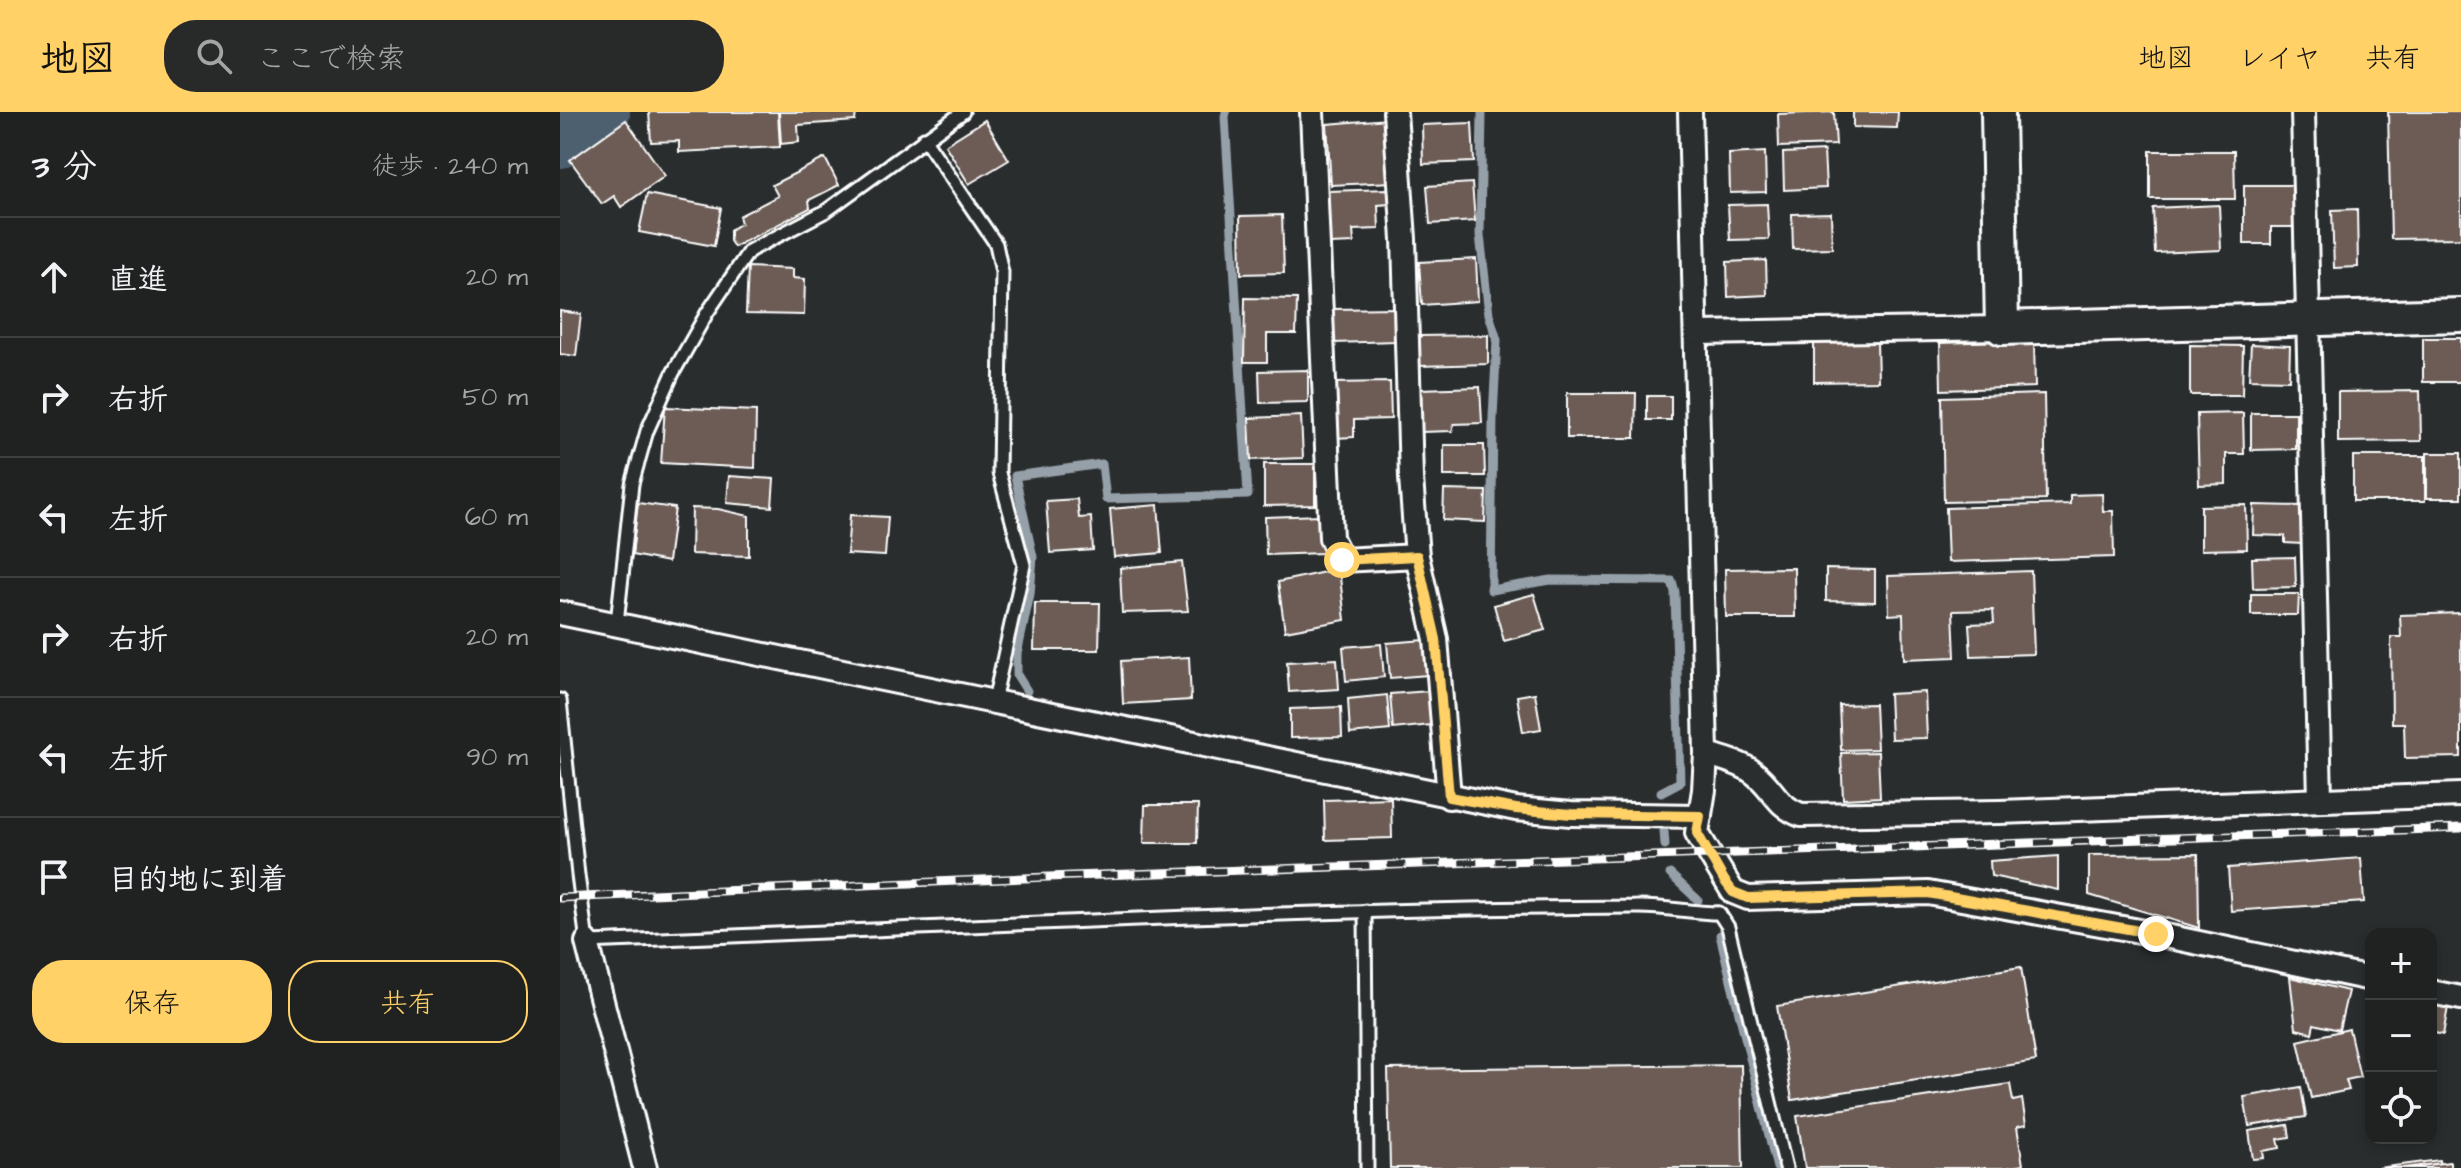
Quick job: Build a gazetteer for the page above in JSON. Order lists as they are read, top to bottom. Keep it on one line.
{"page":{"header":"地図","search":"ここで検索","nav":["地図","レイヤ","共有"],"heading":["3 分","徒歩 · 240 m"],"list":[["直進","20 m"],["右折","50 m"],["左折","60 m"],["右折","20 m"],["左折","90 m"],"目的地に到着"],"map_buttons":["+","−"],"buttons":["保存","共有"]}}
